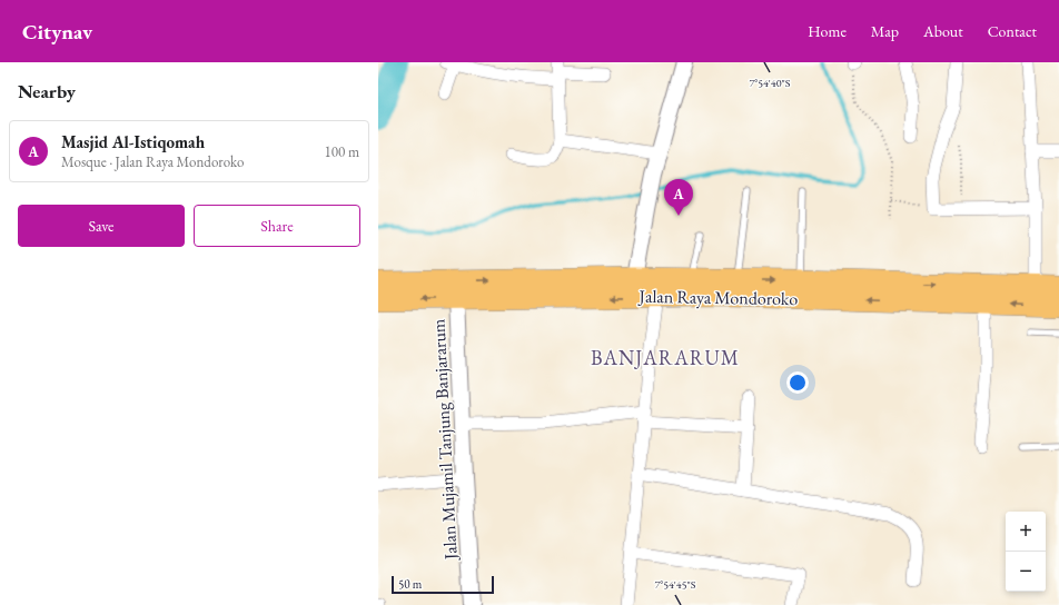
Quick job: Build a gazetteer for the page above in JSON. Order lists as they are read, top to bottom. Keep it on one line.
{"streets":{"highway":["Jalan Raya Mondoroko"],"street":["Jalan Mujamil Tanjung Banjararum"]},"crossings":[["Jalan Raya Mondoroko","Jalan Mujamil Tanjung Banjararum"]],"districts":["BANJARARUM"],"scale_bar":"50 m","page":{"header":"Citynav","nav":["Home","Map","About","Contact"],"heading":"Nearby","list":[{"mark":"A","name":"Masjid Al-Istiqomah","note":"Mosque · Jalan Raya Mondoroko","value":"100 m"}],"pins":"A","buttons":["Save","Share"],"map_buttons":["+","−"],"scale":"50 m"},"coordinates":["7°54'40\"S","7°54'45\"S"]}
